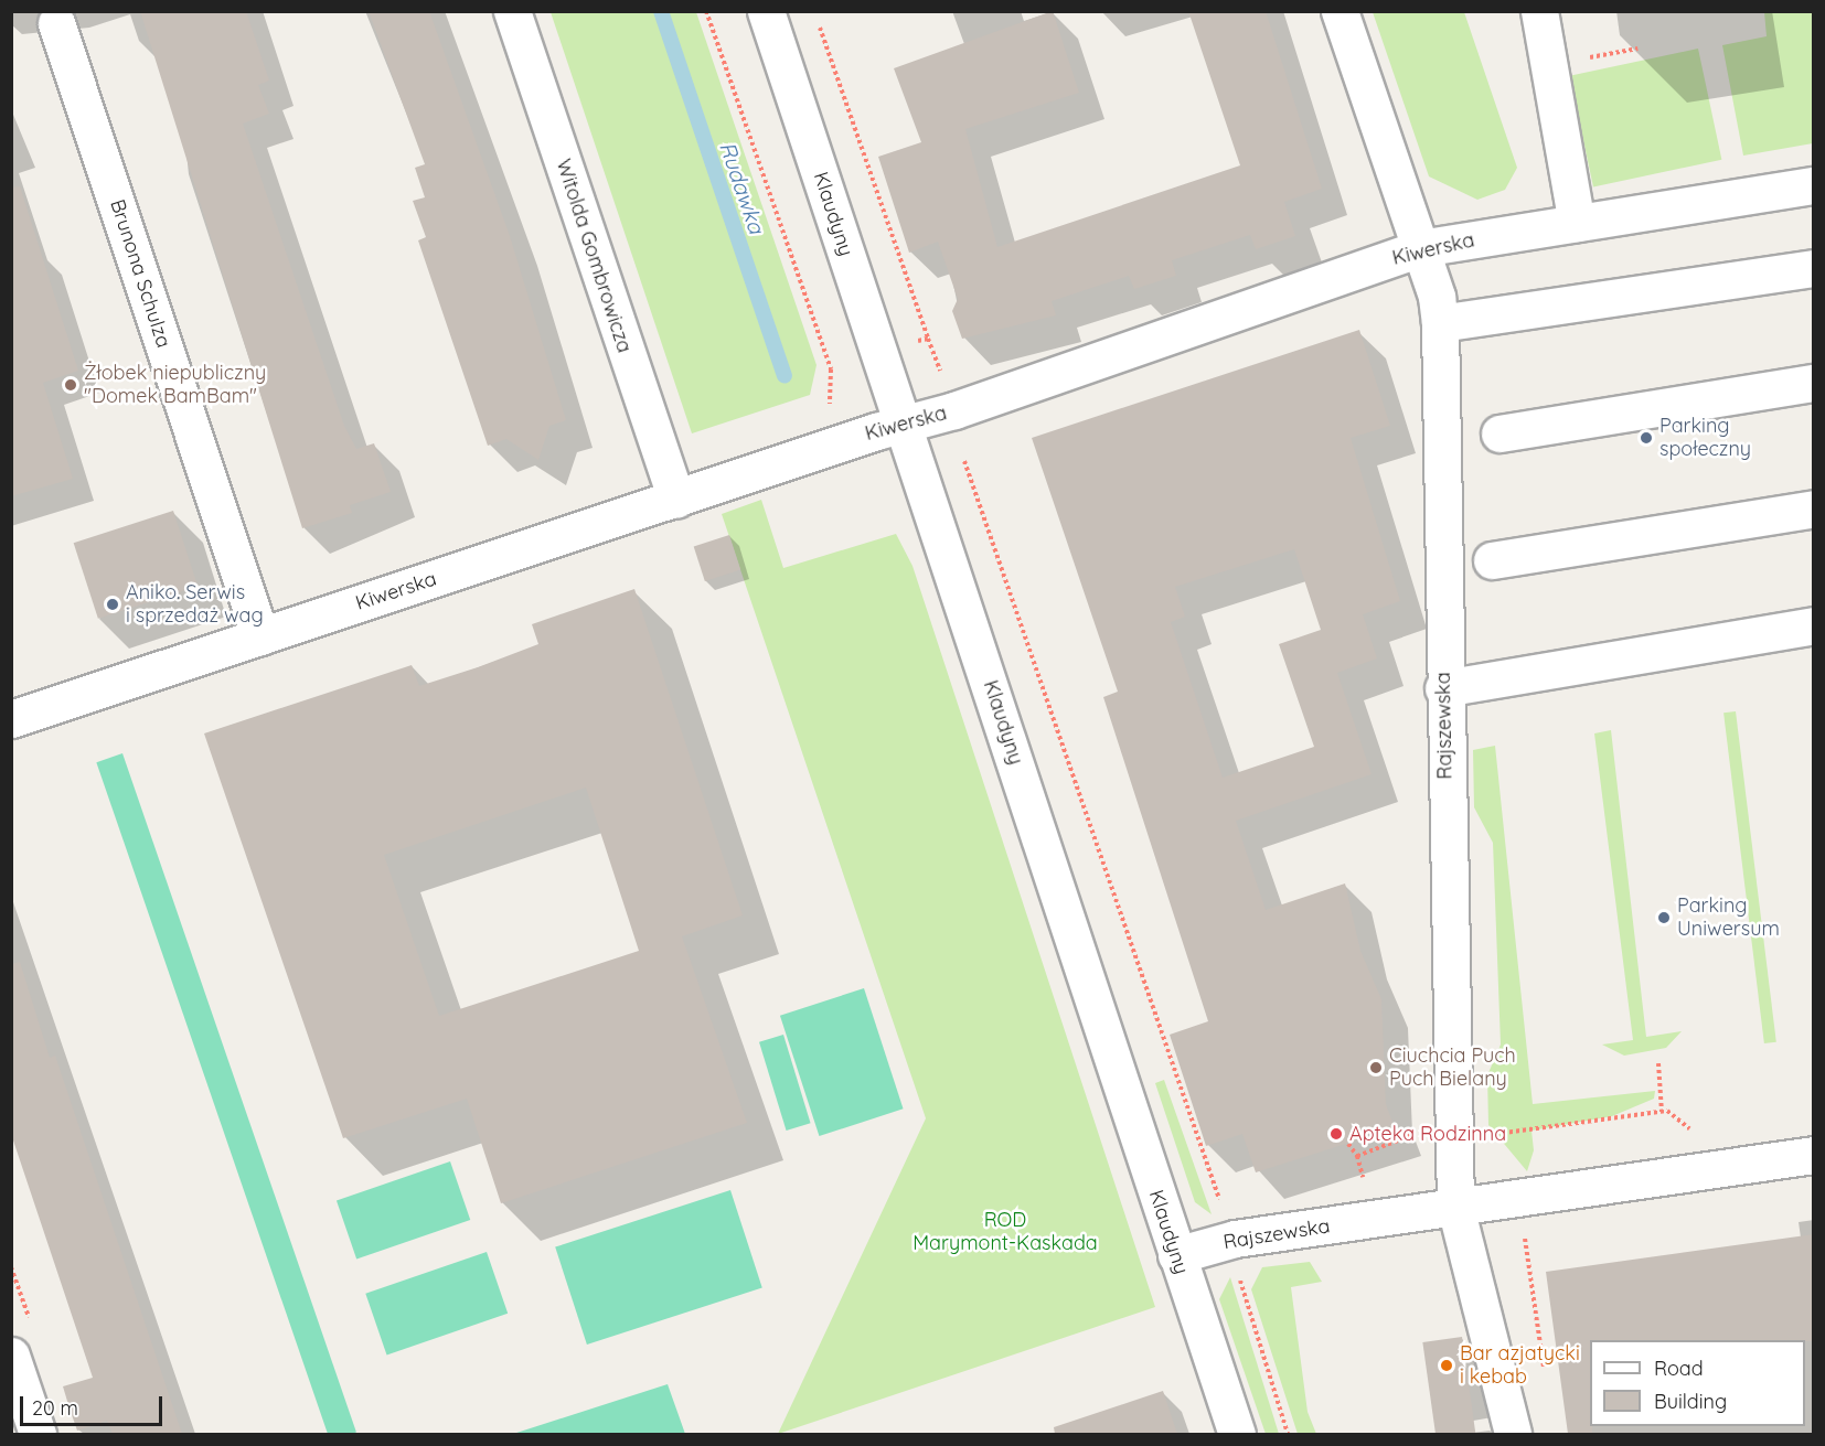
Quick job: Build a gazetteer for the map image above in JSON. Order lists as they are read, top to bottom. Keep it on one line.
{"streets":{"street":["Klaudyny","Kiwerska","Witolda Gombrowicza","Brunona Schulza","Rajszewska"]},"crossings":[["Klaudyny","Kiwerska"],["Klaudyny","Rajszewska"],["Kiwerska","Witolda Gombrowicza"],["Kiwerska","Brunona Schulza"],["Kiwerska","Rajszewska"]],"water":["Rudawka"],"parks":["ROD Marymont-Kaskada"],"places":["Żłobek niepubliczny \"Domek BamBam\"","Parking społeczny","Aniko. Serwis i sprzedaż wag","Parking Uniwersum","Ciuchcia Puch Puch Bielany","Apteka Rodzinna","Bar azjatycki i kebab"],"legend":["Road","Building"],"scale_bar":"20 m"}
